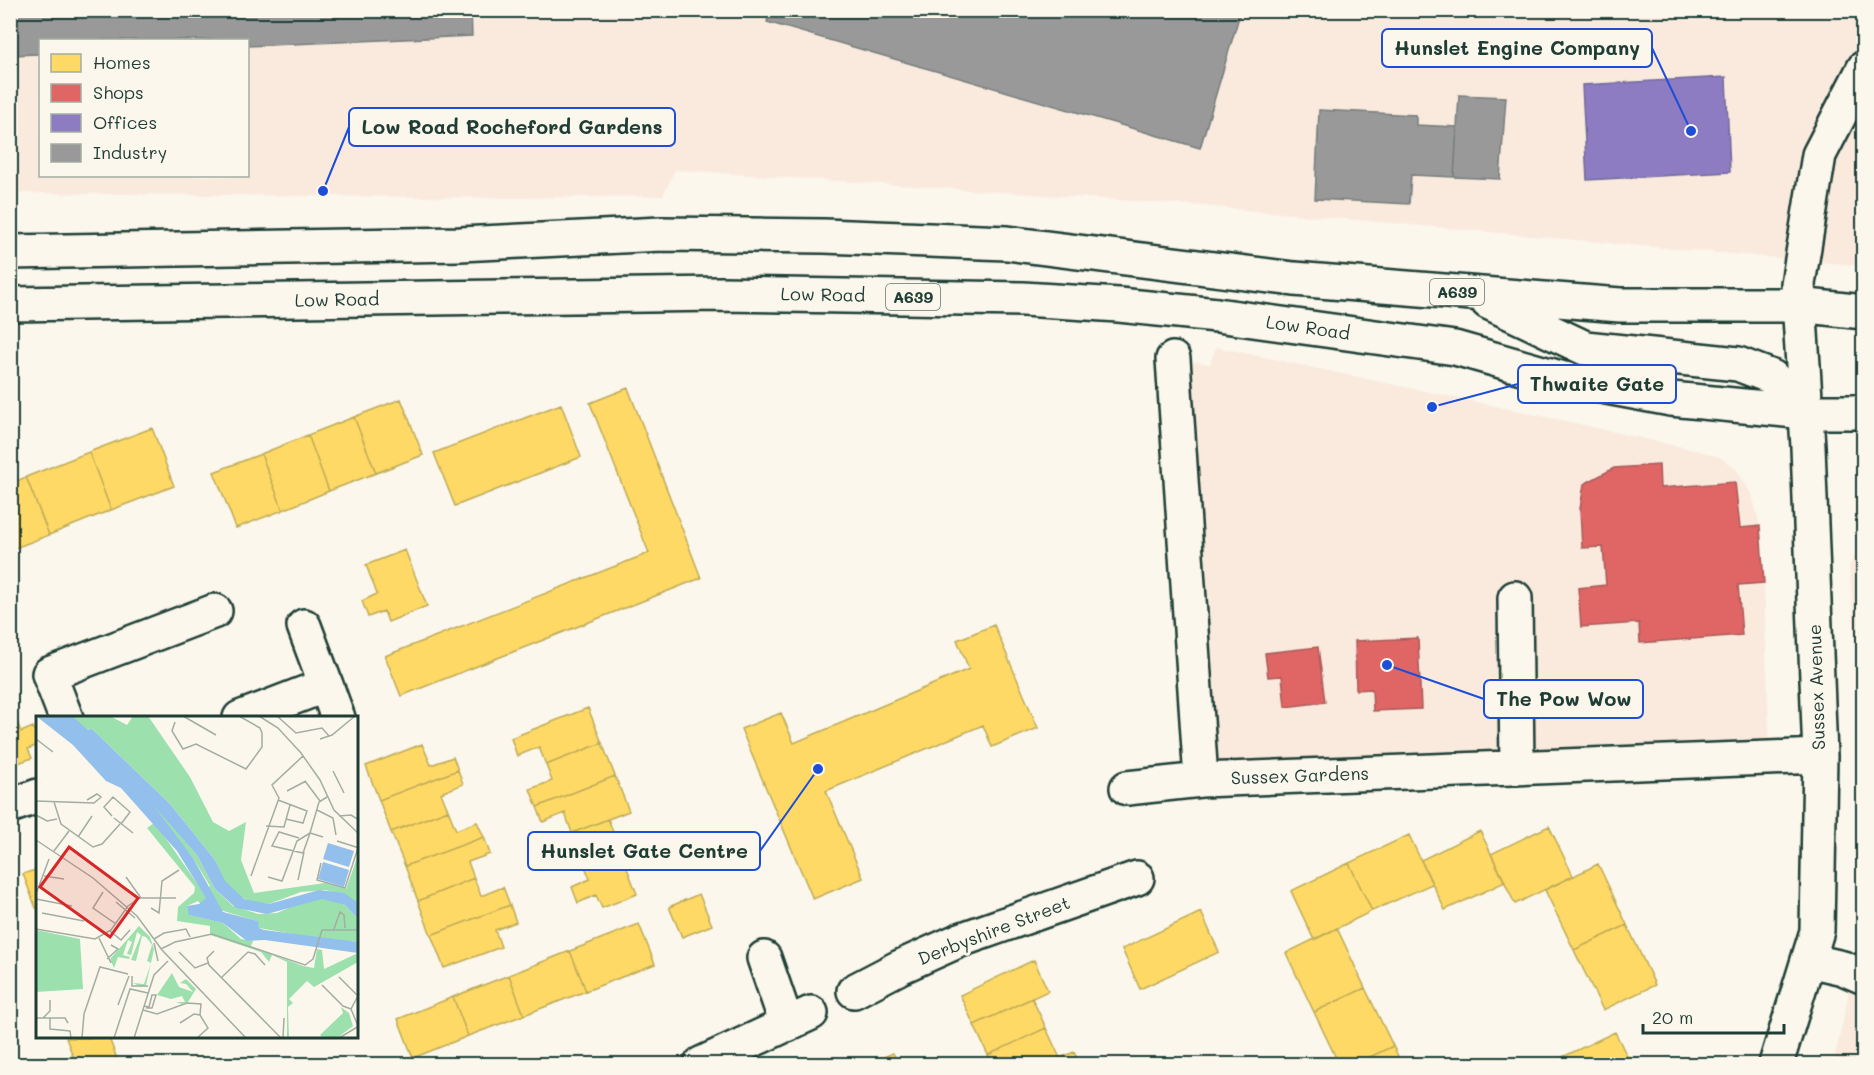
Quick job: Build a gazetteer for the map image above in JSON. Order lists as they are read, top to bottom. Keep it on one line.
{"streets":{"main road":["A639","Low Road","Sussex Avenue","Sussex Gardens","Derbyshire Street"]},"crossings":[["A639","Low Road"],["A639","Sussex Avenue"],["Low Road","Sussex Avenue"],["Sussex Avenue","Sussex Gardens"]],"places":["Hunslet Engine Company","Low Road Rocheford Gardens","Thwaite Gate","The Pow Wow","Hunslet Gate Centre"],"legend":["Homes","Shops","Offices","Industry"],"scale_bar":"20 m"}
